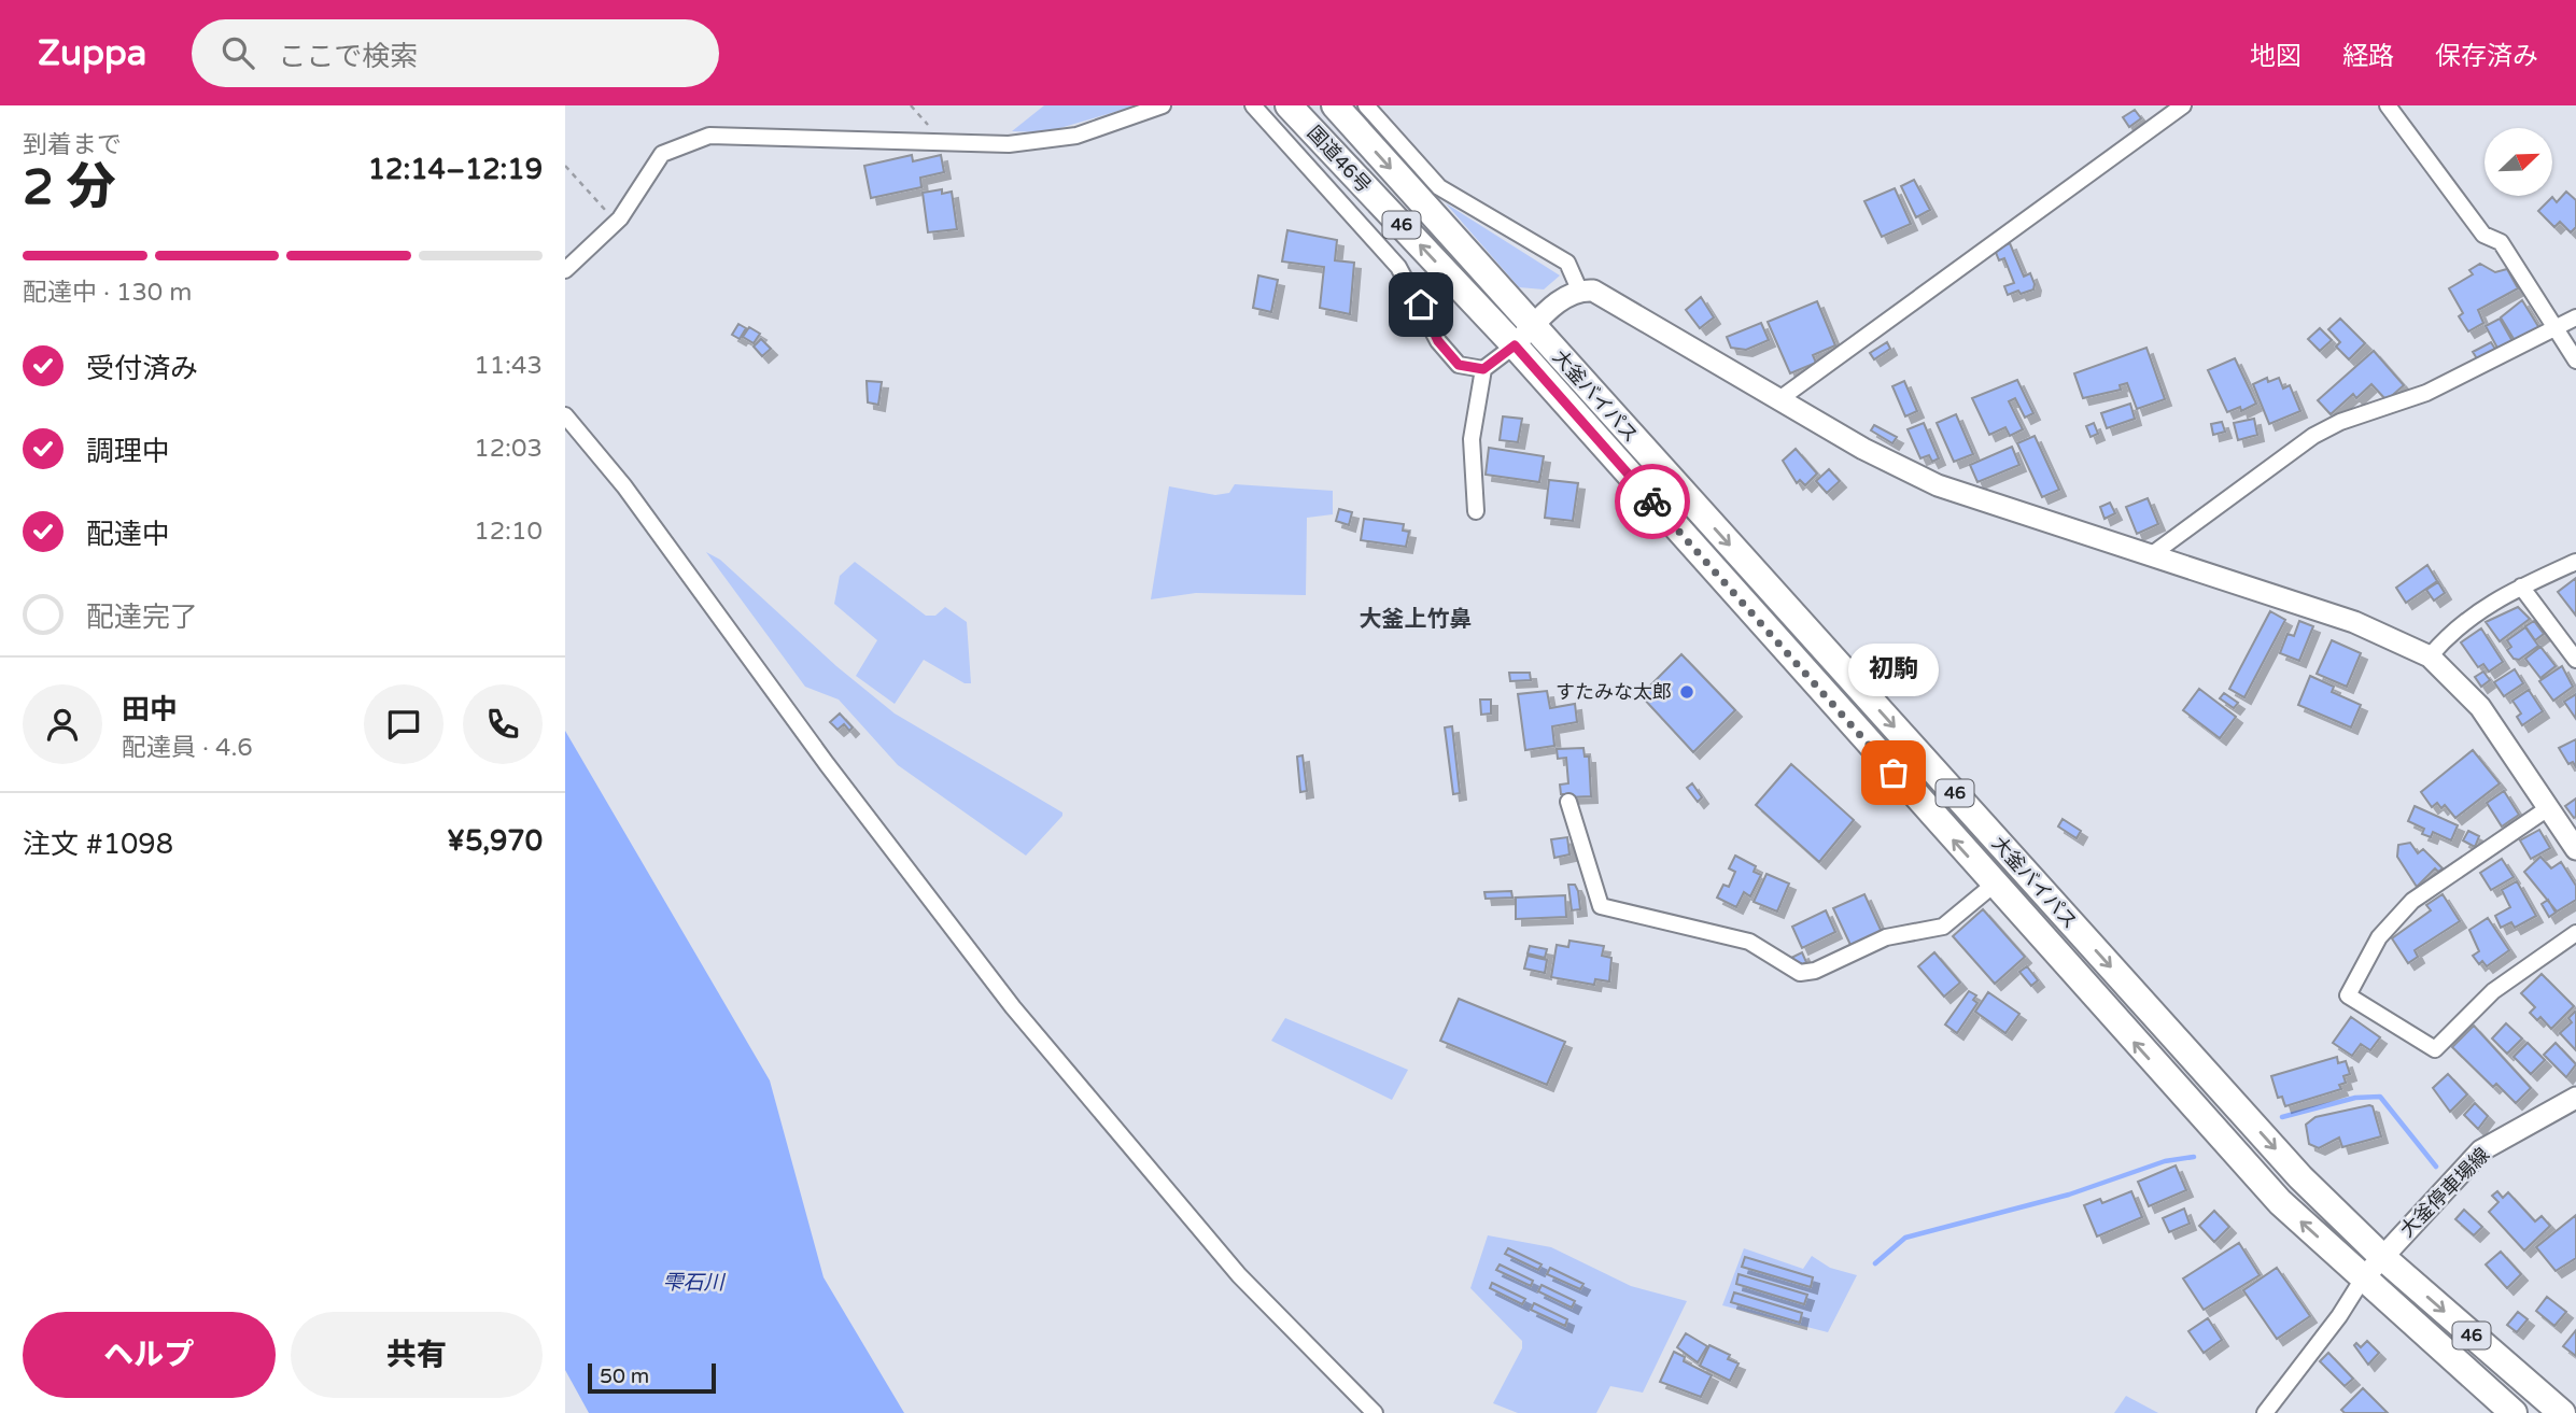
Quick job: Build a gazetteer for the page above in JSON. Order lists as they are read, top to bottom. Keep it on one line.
{"streets":{"highway":["国道46号","46","大釜バイパス"],"street":["大釜停車場線"]},"crossings":[["国道46号","大釜バイパス"],["大釜バイパス","大釜停車場線"]],"districts":["大釜上竹鼻"],"water":["雫石川"],"places":["すたみな太郎","初駒"],"scale_bar":"50 m","north":"top right","page":{"header":"Zuppa","search":"ここで検索","nav":["地図","経路","保存済み"],"heading":["2 分","到着まで","12:14–12:19"],"panel":["田中","配達員 · 4.6","注文 #1098","¥5,970"],"bar":"配達中 · 130 m","list":[["受付済み","11:43"],["調理中","12:03"],["配達中","12:10"],"配達完了"],"bubble":"初駒","buttons":["ヘルプ","共有"],"scale":"50 m"}}
